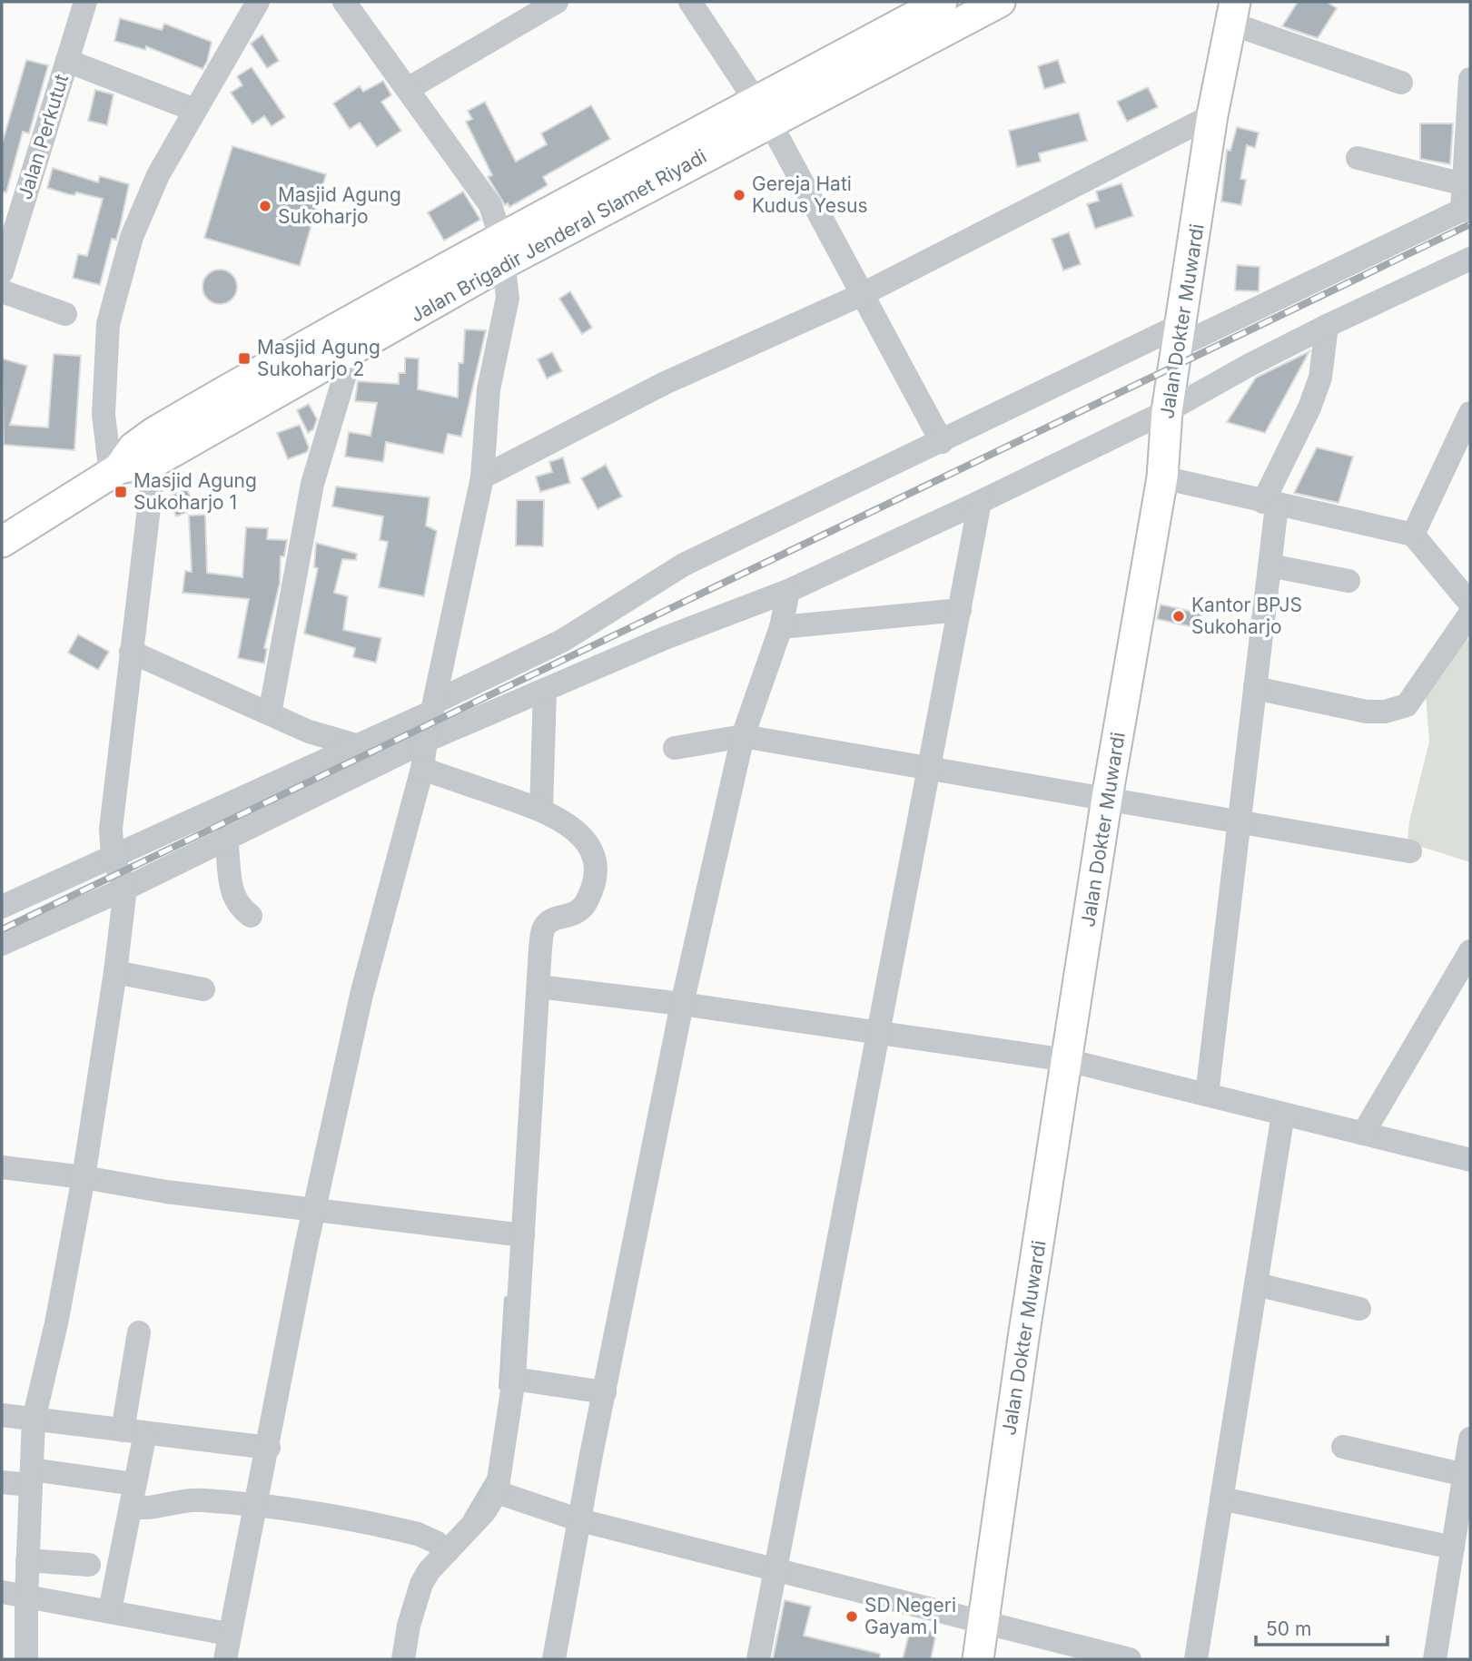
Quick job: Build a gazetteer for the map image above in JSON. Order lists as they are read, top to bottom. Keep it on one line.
{"streets":{"main road":["Jalan Brigadir Jenderal Slamet Riyadi","Jalan Dokter Muwardi"],"street":["Jalan Perkutut"]},"places":{"other":["Gereja Hati Kudus Yesus","Masjid Agung Sukoharjo","Kantor BPJS Sukoharjo","SD Negeri Gayam I"],"transit":["Masjid Agung Sukoharjo 2","Masjid Agung Sukoharjo 1"]},"scale_bar":"50 m"}
